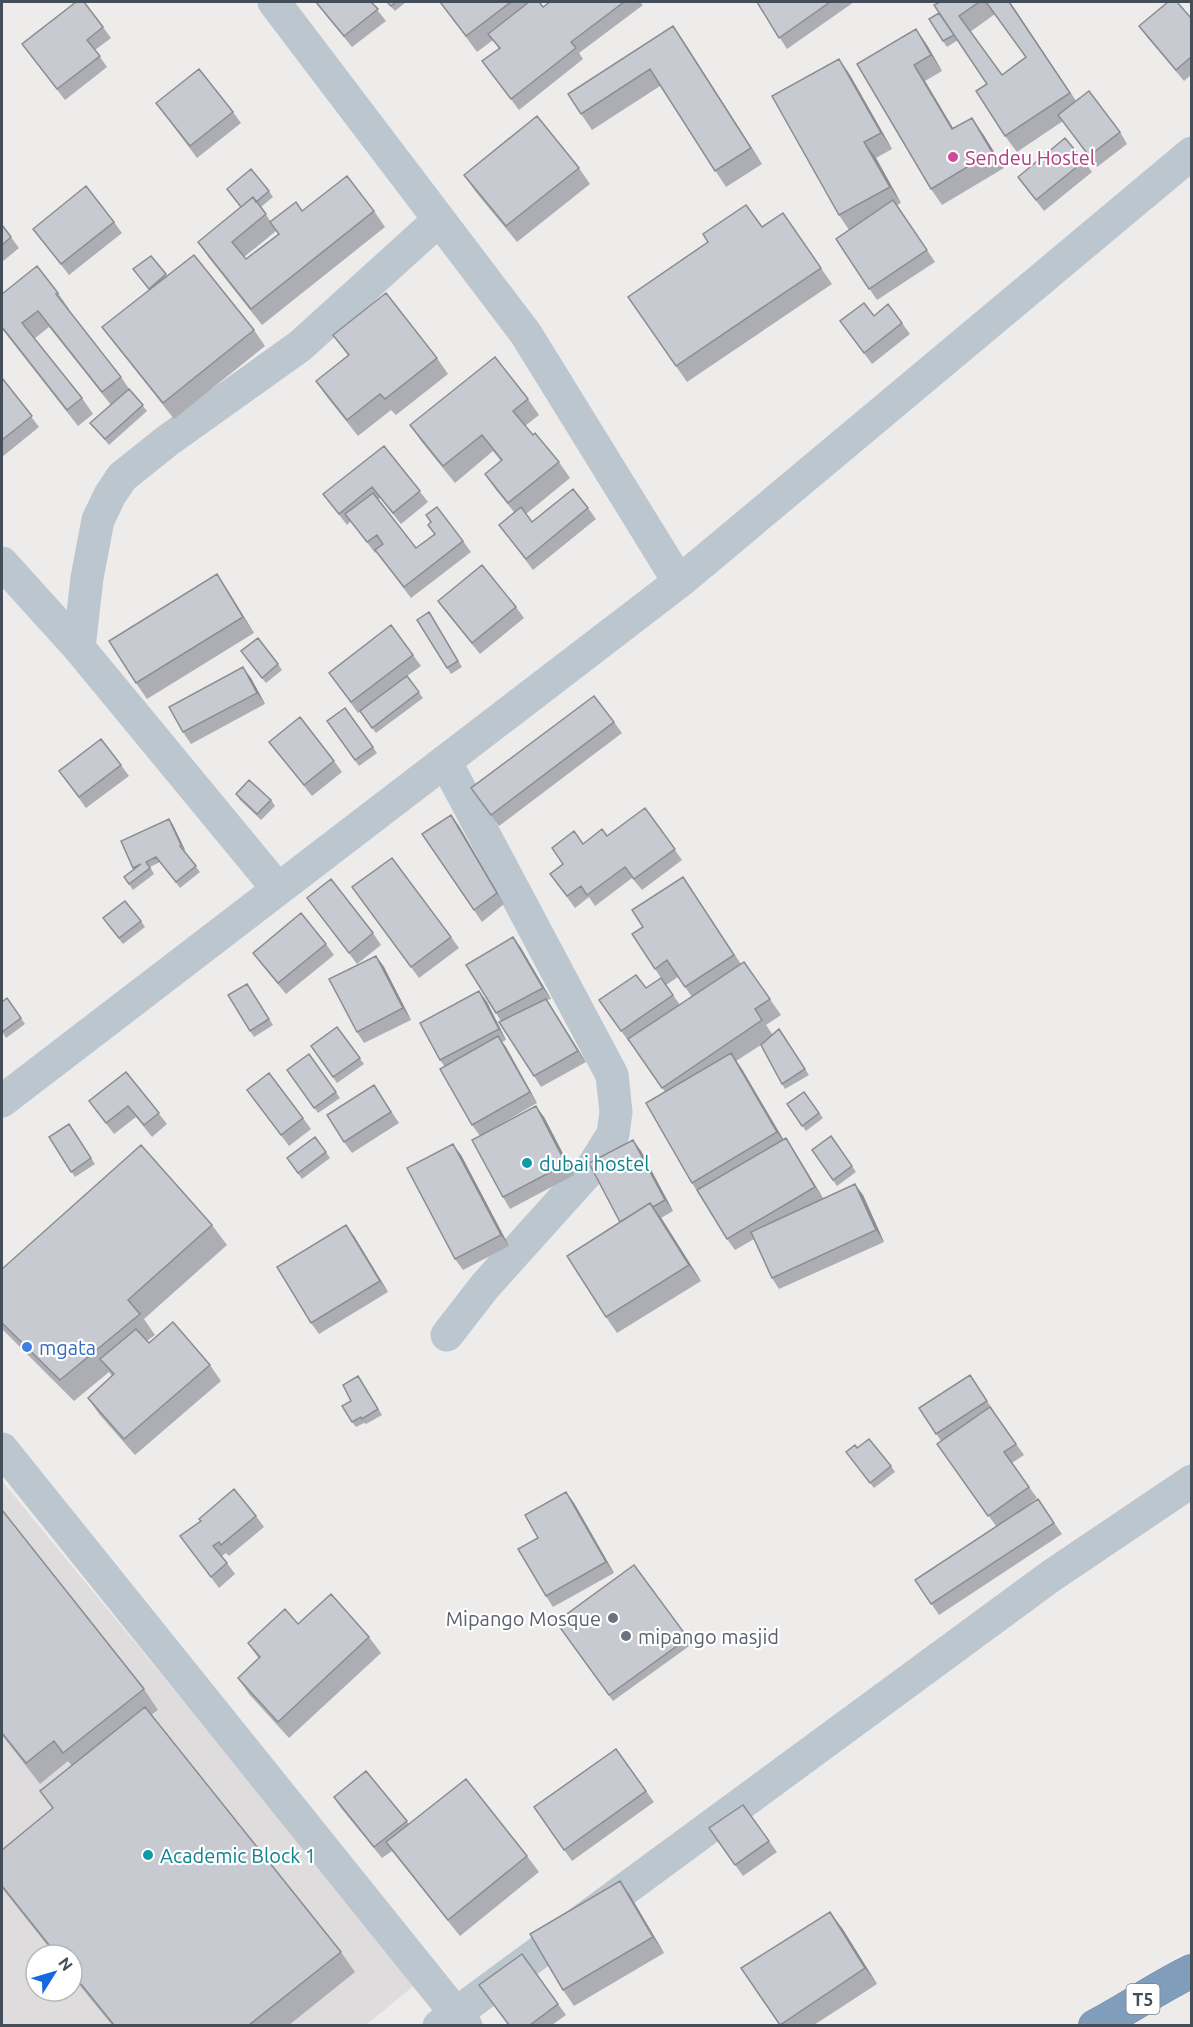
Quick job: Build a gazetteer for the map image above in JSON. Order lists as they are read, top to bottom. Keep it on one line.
{"streets":{"highway":["T5"]},"places":["Sendeu Hostel","dubai hostel","mgata","Mipango Mosque","mipango masjid","Academic Block 1"],"north":"top right"}
